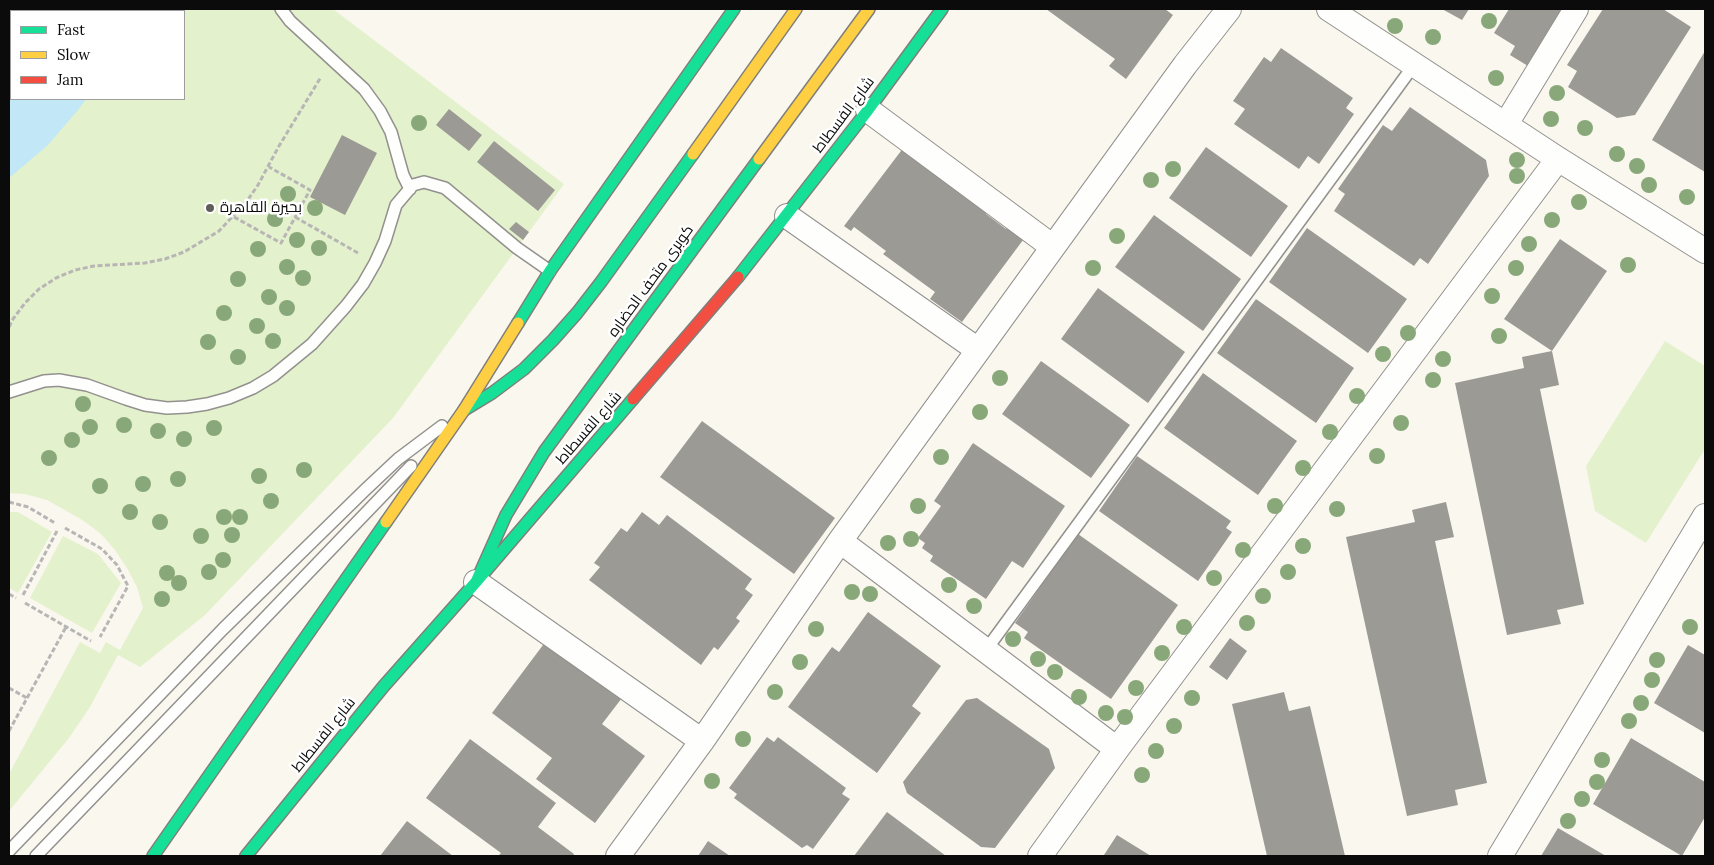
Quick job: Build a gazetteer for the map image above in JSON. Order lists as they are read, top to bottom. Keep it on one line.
{"streets":{"main road":["شارع الفسطاط","كوبرى متحف الحضاره"]},"crossings":[["شارع الفسطاط","كوبرى متحف الحضاره"]],"places":["بحيرة القاهرة"],"legend":["Fast","Slow","Jam"]}
